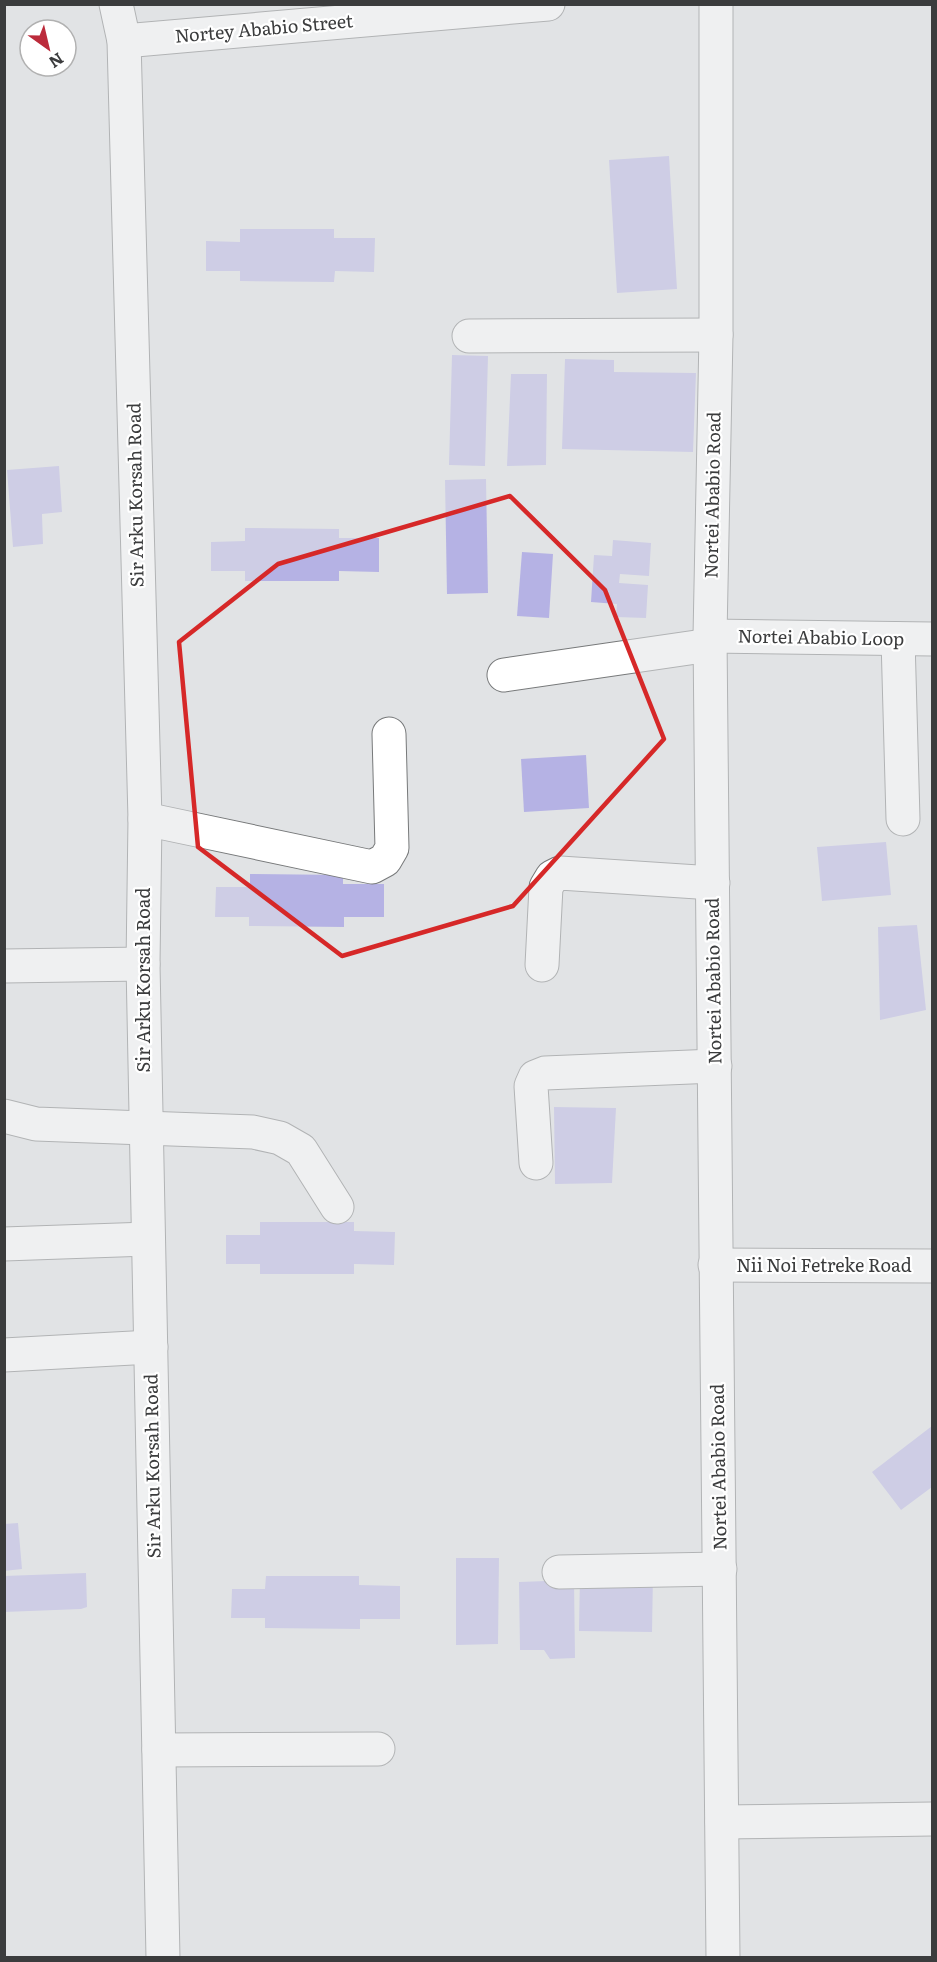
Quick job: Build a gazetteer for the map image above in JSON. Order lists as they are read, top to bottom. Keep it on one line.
{"streets":{"street":["Nortey Ababio Street","Sir Arku Korsah Road","Nortei Ababio Road","Nortei Ababio Loop","Nii Noi Fetreke Road"]},"crossings":[["Nortey Ababio Street","Sir Arku Korsah Road"],["Nortei Ababio Road","Nortei Ababio Loop"],["Nortei Ababio Road","Nii Noi Fetreke Road"]],"north":"bottom right"}
